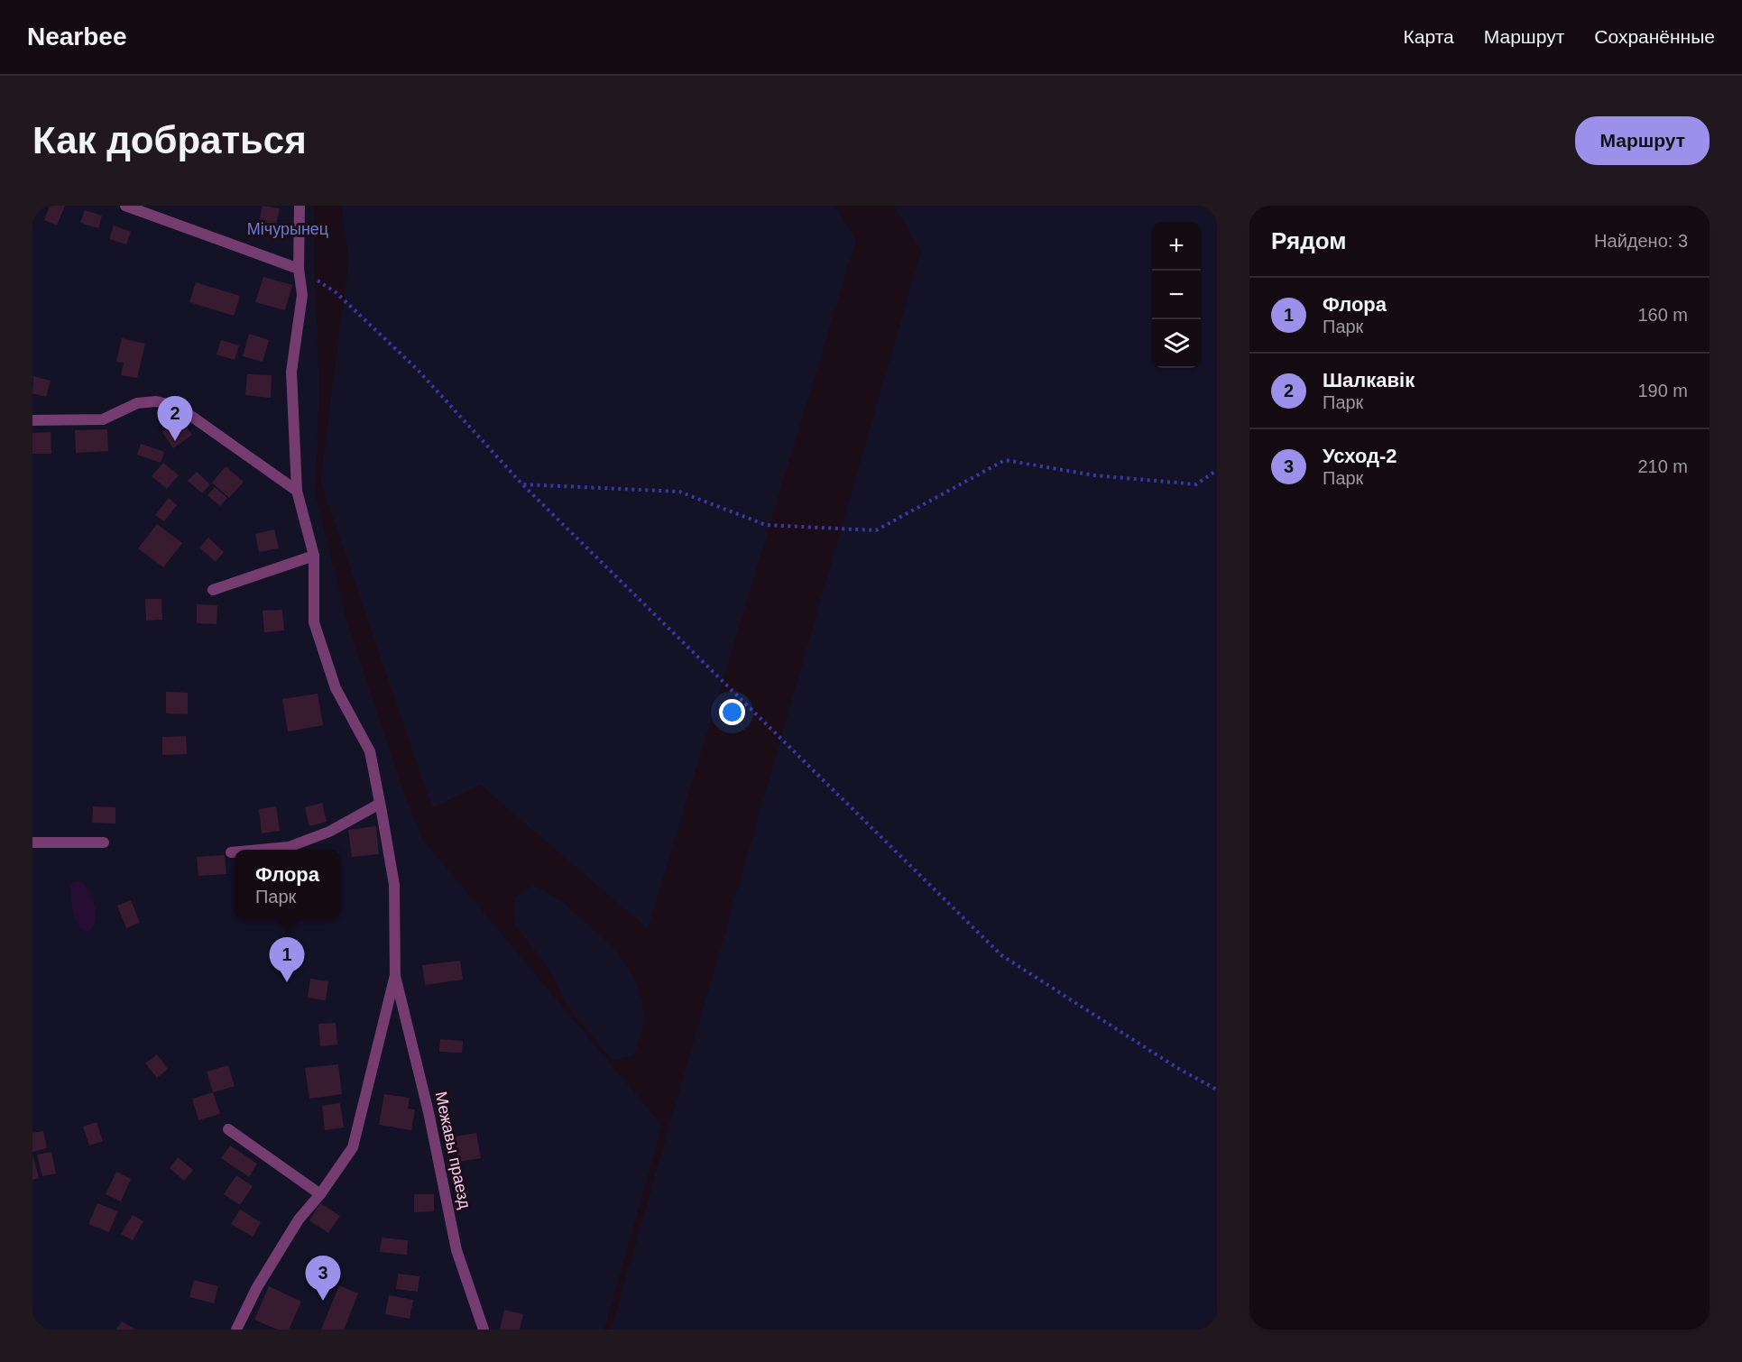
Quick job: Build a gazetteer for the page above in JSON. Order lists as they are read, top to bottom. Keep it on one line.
{"streets":{"lane":["Межавы праезд"]},"parks":["Мічурынец"],"page":{"header":"Nearbee","nav":["Карта","Маршрут","Сохранённые"],"buttons":"Маршрут","title":"Как добраться","heading":["Рядом","Найдено: 3"],"map_buttons":["+","−"],"list":[{"mark":"1","name":"Флора","note":"Парк","value":"160 m"},{"mark":"2","name":"Шалкавік","note":"Парк","value":"190 m"},{"mark":"3","name":"Усход-2","note":"Парк","value":"210 m"}],"pins":["2","1","3"],"popup":["Флора","Парк"]}}
